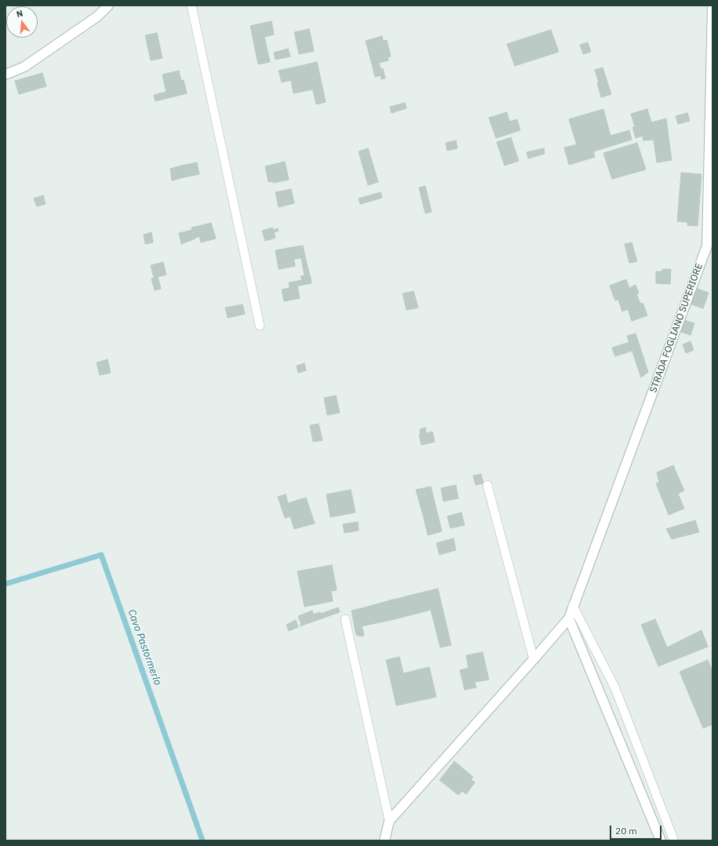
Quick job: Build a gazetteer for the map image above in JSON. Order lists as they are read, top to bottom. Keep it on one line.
{"streets":{"street":["STRADA FOGLIANO SUPERIORE"]},"water":["Cavo Pastormerlo"],"scale_bar":"20 m","north":"top"}
